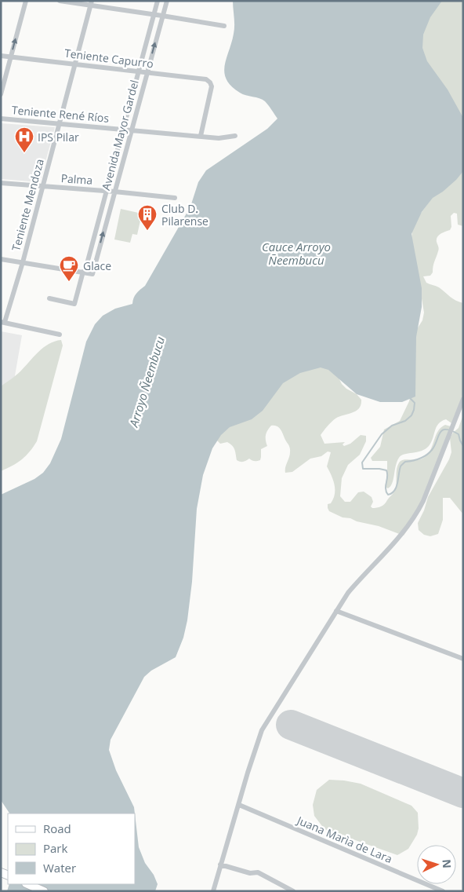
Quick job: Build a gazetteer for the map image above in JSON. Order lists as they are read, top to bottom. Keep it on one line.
{"streets":{"street":["Teniente Capurro","Teniente René Ríos","Avenida Mayor Gardel","Palma","Teniente Mendoza","Juana Marìa de Lara"]},"crossings":[["Teniente Capurro","Teniente René Ríos"],["Teniente Capurro","Avenida Mayor Gardel"],["Teniente Capurro","Teniente Mendoza"],["Teniente René Ríos","Avenida Mayor Gardel"],["Teniente René Ríos","Teniente Mendoza"],["Avenida Mayor Gardel","Palma"],["Palma","Teniente Mendoza"]],"water":["Cauce Arroyo Ñeembucu","Arroyo Ñeembucu"],"places":{"hospital":["IPS Pilar"],"building":["Club D. Pilarense"],"cafe":["Glace"]},"legend":["Road","Park","Water"],"north":"right"}
